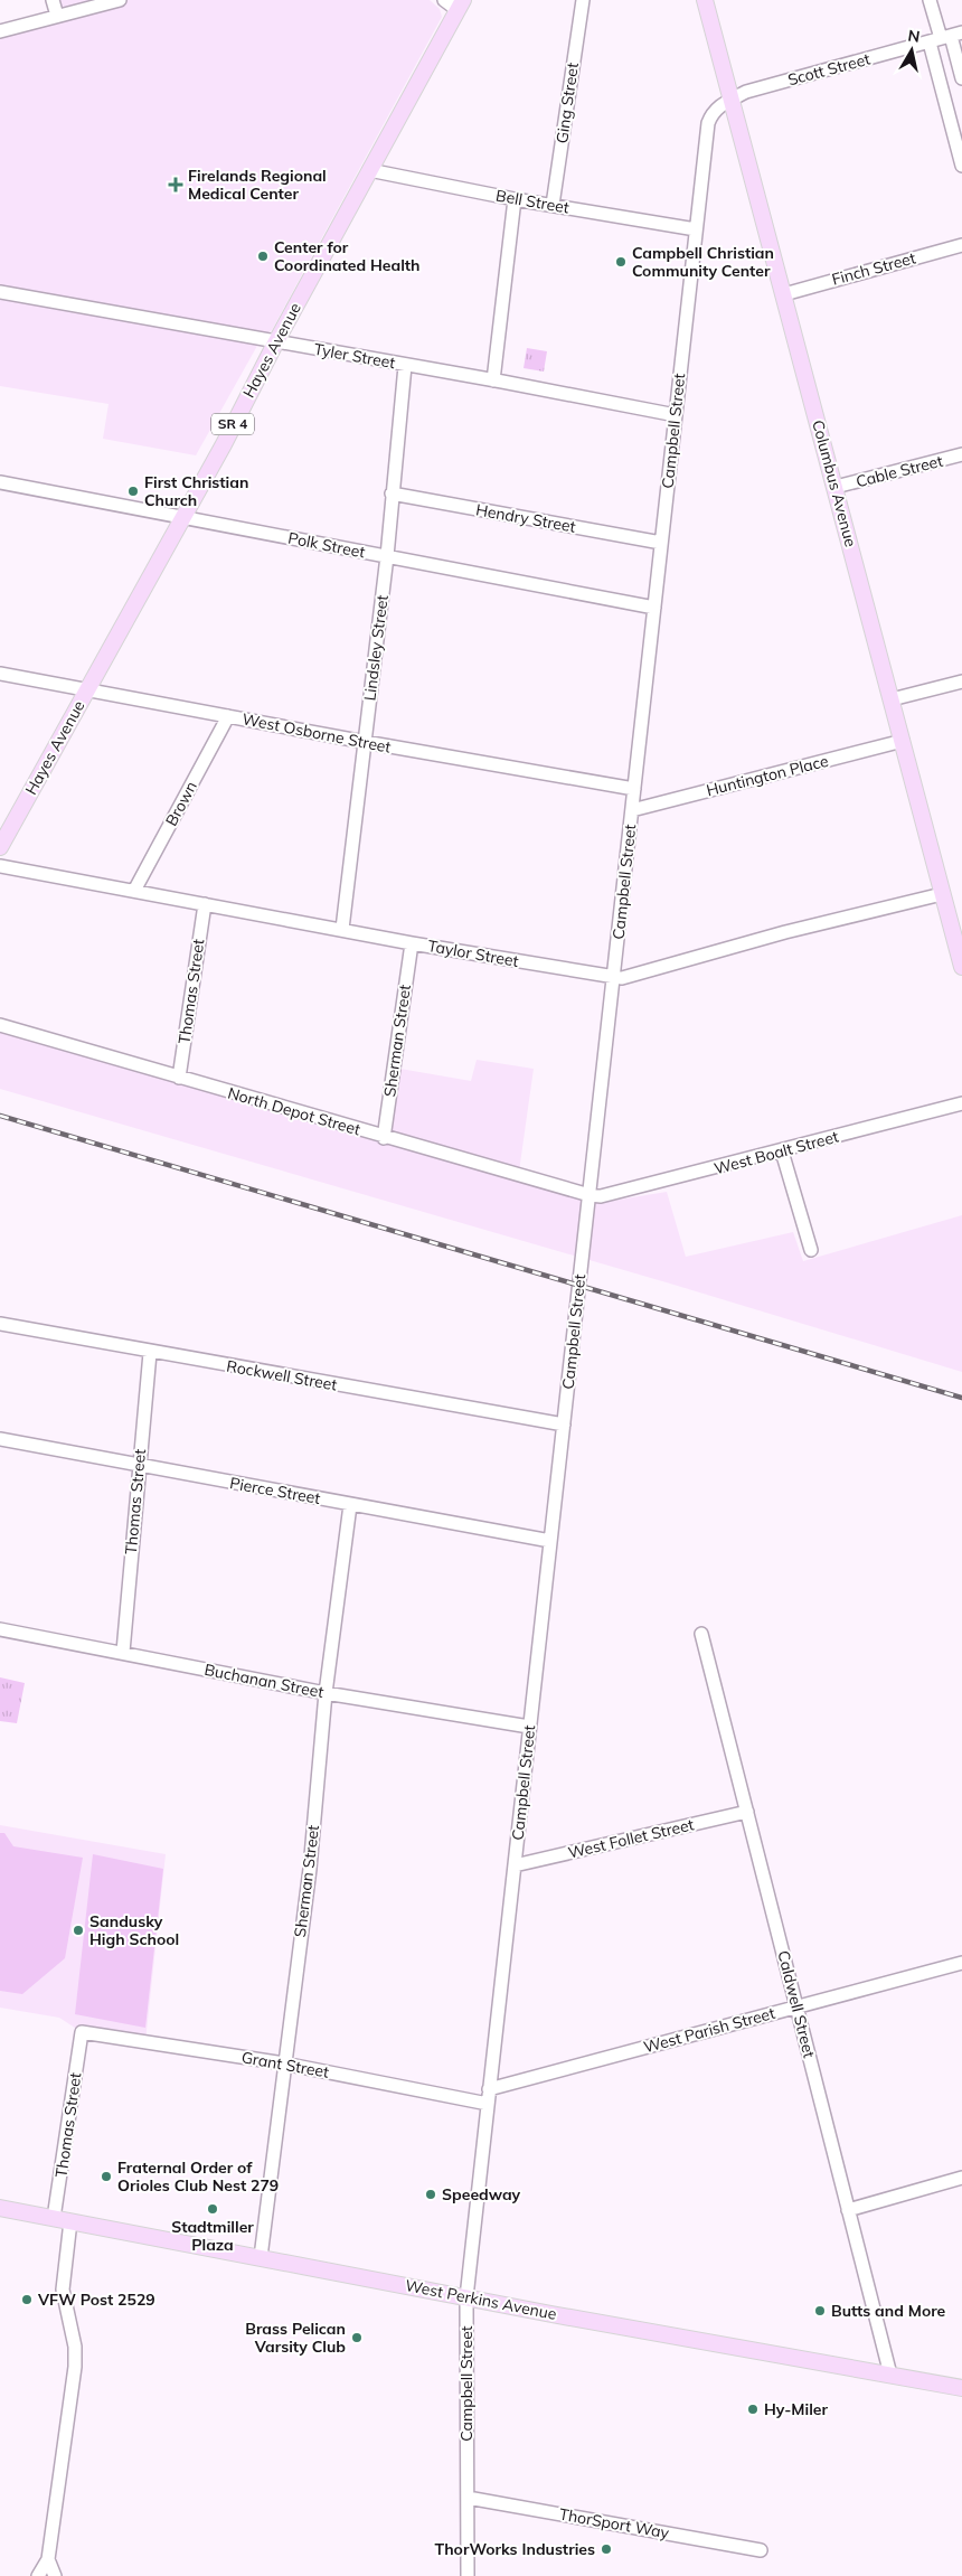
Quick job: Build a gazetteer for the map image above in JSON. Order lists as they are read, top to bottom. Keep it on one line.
{"streets":{"main road":["Hayes Avenue","SR 4","Columbus Avenue","West Perkins Avenue"],"street":["Scott Street","Ging Street","Bell Street","Finch Street","Tyler Street","Campbell Street","Cable Street","Hendry Street","Polk Street","Lindsley Street","West Osborne Street","Huntington Place","Brown","Taylor Street","Thomas Street","Sherman Street","North Depot Street","West Boalt Street","Rockwell Street","Pierce Street","Buchanan Street","West Follet Street","Caldwell Street","West Parish Street","Grant Street","ThorSport Way"]},"crossings":[["Scott Street","Campbell Street"],["Scott Street","Columbus Avenue"],["Ging Street","Bell Street"],["Bell Street","Hayes Avenue"],["Bell Street","Campbell Street"],["Finch Street","Columbus Avenue"],["Hayes Avenue","Tyler Street"],["Hayes Avenue","Polk Street"],["Hayes Avenue","West Osborne Street"],["Tyler Street","Campbell Street"],["Tyler Street","Lindsley Street"],["Campbell Street","Columbus Avenue"],["Campbell Street","Hendry Street"],["Campbell Street","Polk Street"],["Campbell Street","West Osborne Street"],["Campbell Street","Huntington Place"],["Campbell Street","Taylor Street"],["Campbell Street","North Depot Street"],["Campbell Street","West Boalt Street"],["Campbell Street","Rockwell Street"],["Campbell Street","Pierce Street"],["Campbell Street","Buchanan Street"],["Campbell Street","West Follet Street"],["Campbell Street","West Parish Street"],["Campbell Street","Grant Street"],["Campbell Street","West Perkins Avenue"],["Campbell Street","ThorSport Way"],["Cable Street","Columbus Avenue"],["Columbus Avenue","Huntington Place"],["Columbus Avenue","Taylor Street"],["Hendry Street","Lindsley Street"],["Polk Street","Lindsley Street"],["Lindsley Street","West Osborne Street"],["Lindsley Street","Taylor Street"],["West Osborne Street","Brown"],["Brown","Taylor Street"],["Taylor Street","Thomas Street"],["Taylor Street","Sherman Street"],["Thomas Street","North Depot Street"],["Thomas Street","Rockwell Street"],["Thomas Street","Pierce Street"],["Thomas Street","Buchanan Street"],["Thomas Street","Grant Street"],["Thomas Street","West Perkins Avenue"],["Sherman Street","North Depot Street"],["Sherman Street","Pierce Street"],["Sherman Street","Buchanan Street"],["Sherman Street","Grant Street"],["Sherman Street","West Perkins Avenue"],["North Depot Street","West Boalt Street"],["West Follet Street","Caldwell Street"],["Caldwell Street","West Parish Street"],["Caldwell Street","West Perkins Avenue"]],"places":{"health":["Firelands Regional Medical Center"],"other":["Center for Coordinated Health","Campbell Christian Community Center","First Christian Church","Sandusky High School","Fraternal Order of Orioles Club Nest 279","Speedway","Stadtmiller Plaza","VFW Post 2529","Butts and More","Brass Pelican Varsity Club","Hy-Miler","ThorWorks Industries"]},"north":"top"}
